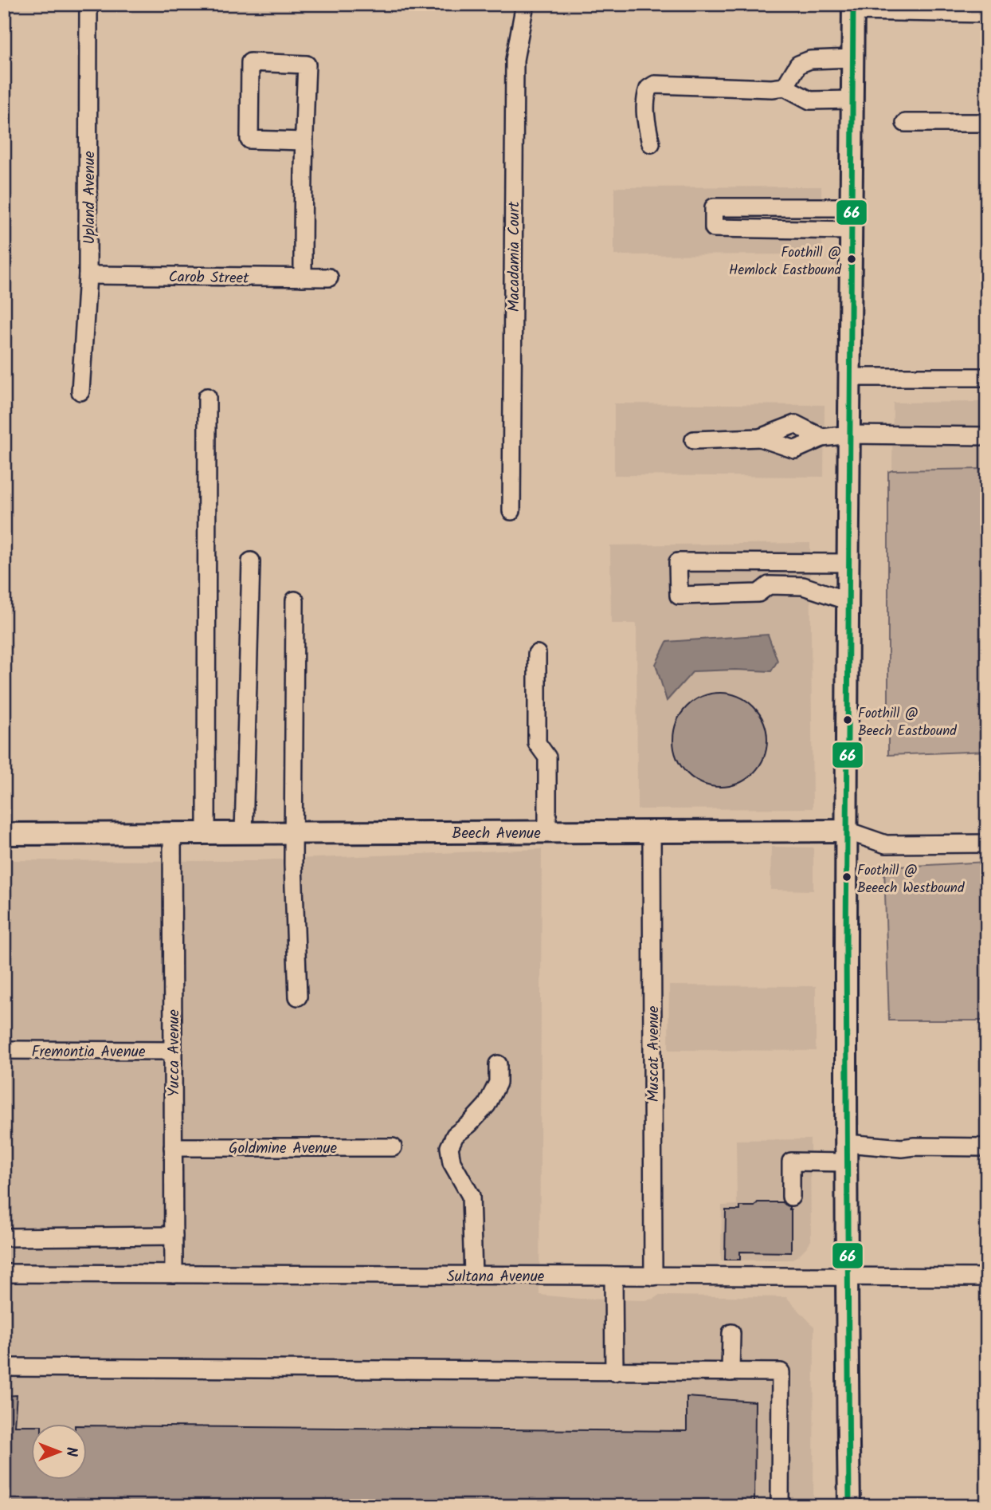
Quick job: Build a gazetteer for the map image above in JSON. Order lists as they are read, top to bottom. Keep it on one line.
{"streets":{"main road":["Beech Avenue"],"street":["Upland Avenue","Macadamia Court","Carob Street","Fremontia Avenue","Yucca Avenue","Muscat Avenue","Goldmine Avenue","Sultana Avenue"]},"crossings":[["Upland Avenue","Carob Street"],["Beech Avenue","Yucca Avenue"],["Beech Avenue","Muscat Avenue"],["Fremontia Avenue","Yucca Avenue"],["Yucca Avenue","Goldmine Avenue"],["Yucca Avenue","Sultana Avenue"],["Muscat Avenue","Sultana Avenue"]],"places":["Foothill @ Hemlock Eastbound","Foothill @ Beech Eastbound","Foothill @ Beeech Westbound"],"lines":["transit line 66"],"north":"right"}
